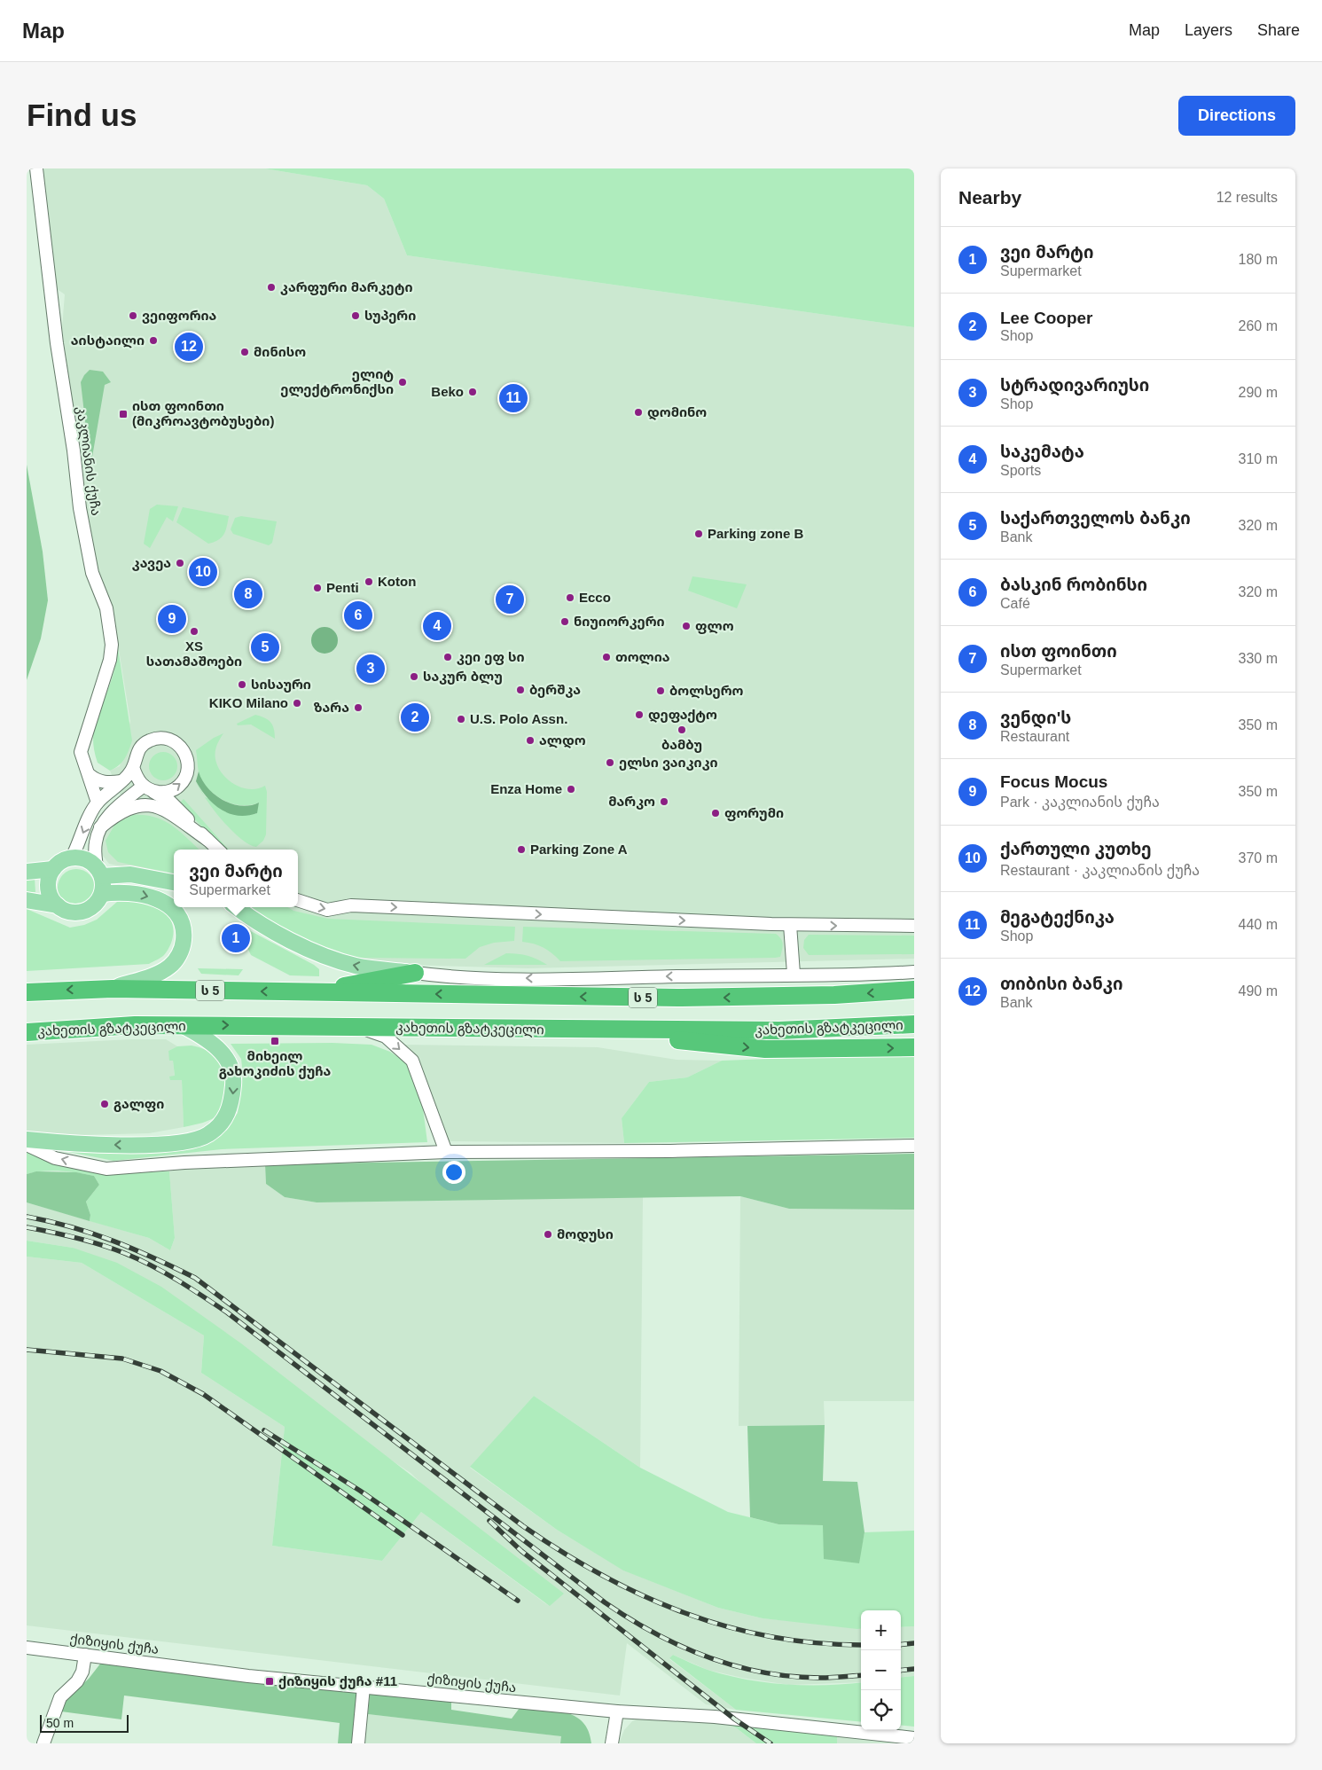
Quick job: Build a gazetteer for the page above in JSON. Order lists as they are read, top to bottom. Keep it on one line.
{"streets":{"highway":["ს 5","კახეთის გზატკეცილი"],"street":["კაკლიანის ქუჩა","ქიზიყის ქუჩა"]},"places":{"other":["კარფური მარკეტი","ვეიფორია","სუპერი","აისტაილი","მინისო","ელიტ ელექტრონიქსი","Beko","დომინო","Parking zone B","კავეა","Koton","Penti","Ecco","ნიუიორკერი","ფლო","XS სათამაშოები","კეი ეფ სი","თოლია","საკურ ბლუ","სისაური","ბერშკა","ბოლსერო","KIKO Milano","ზარა","დეფაქტო","U.S. Polo Assn.","ბამბუ","ალდო","ელსი ვაიკიკი","Enza Home","მარკო","ფორუმი","Parking Zone A","გალფი","მოდუსი"],"transit":["ისთ ფოინთი (მიკროავტობუსები)","მიხეილ გახოკიძის ქუჩა","ქიზიყის ქუჩა #11"]},"scale_bar":"50 m","page":{"header":"Map","nav":["Map","Layers","Share"],"buttons":"Directions","title":"Find us","heading":["Nearby","12 results"],"list":[{"mark":"1","name":"ვეი მარტი","note":"Supermarket","value":"180 m"},{"mark":"2","name":"Lee Cooper","note":"Shop","value":"260 m"},{"mark":"3","name":"სტრადივარიუსი","note":"Shop","value":"290 m"},{"mark":"4","name":"საკემატა","note":"Sports","value":"310 m"},{"mark":"5","name":"საქართველოს ბანკი","note":"Bank","value":"320 m"},{"mark":"6","name":"ბასკინ რობინსი","note":"Café","value":"320 m"},{"mark":"7","name":"ისთ ფოინთი","note":"Supermarket","value":"330 m"},{"mark":"8","name":"ვენდი'ს","note":"Restaurant","value":"350 m"},{"mark":"9","name":"Focus Mocus","note":"Park · კაკლიანის ქუჩა","value":"350 m"},{"mark":"10","name":"ქართული კუთხე","note":"Restaurant · კაკლიანის ქუჩა","value":"370 m"},{"mark":"11","name":"მეგატექნიკა","note":"Shop","value":"440 m"},{"mark":"12","name":"თიბისი ბანკი","note":"Bank","value":"490 m"}],"pins":["12","11","10","8","7","6","9","4","5","3","2","1"],"popup":["ვეი მარტი","Supermarket"],"map_buttons":["+","−"],"scale":"50 m"}}
